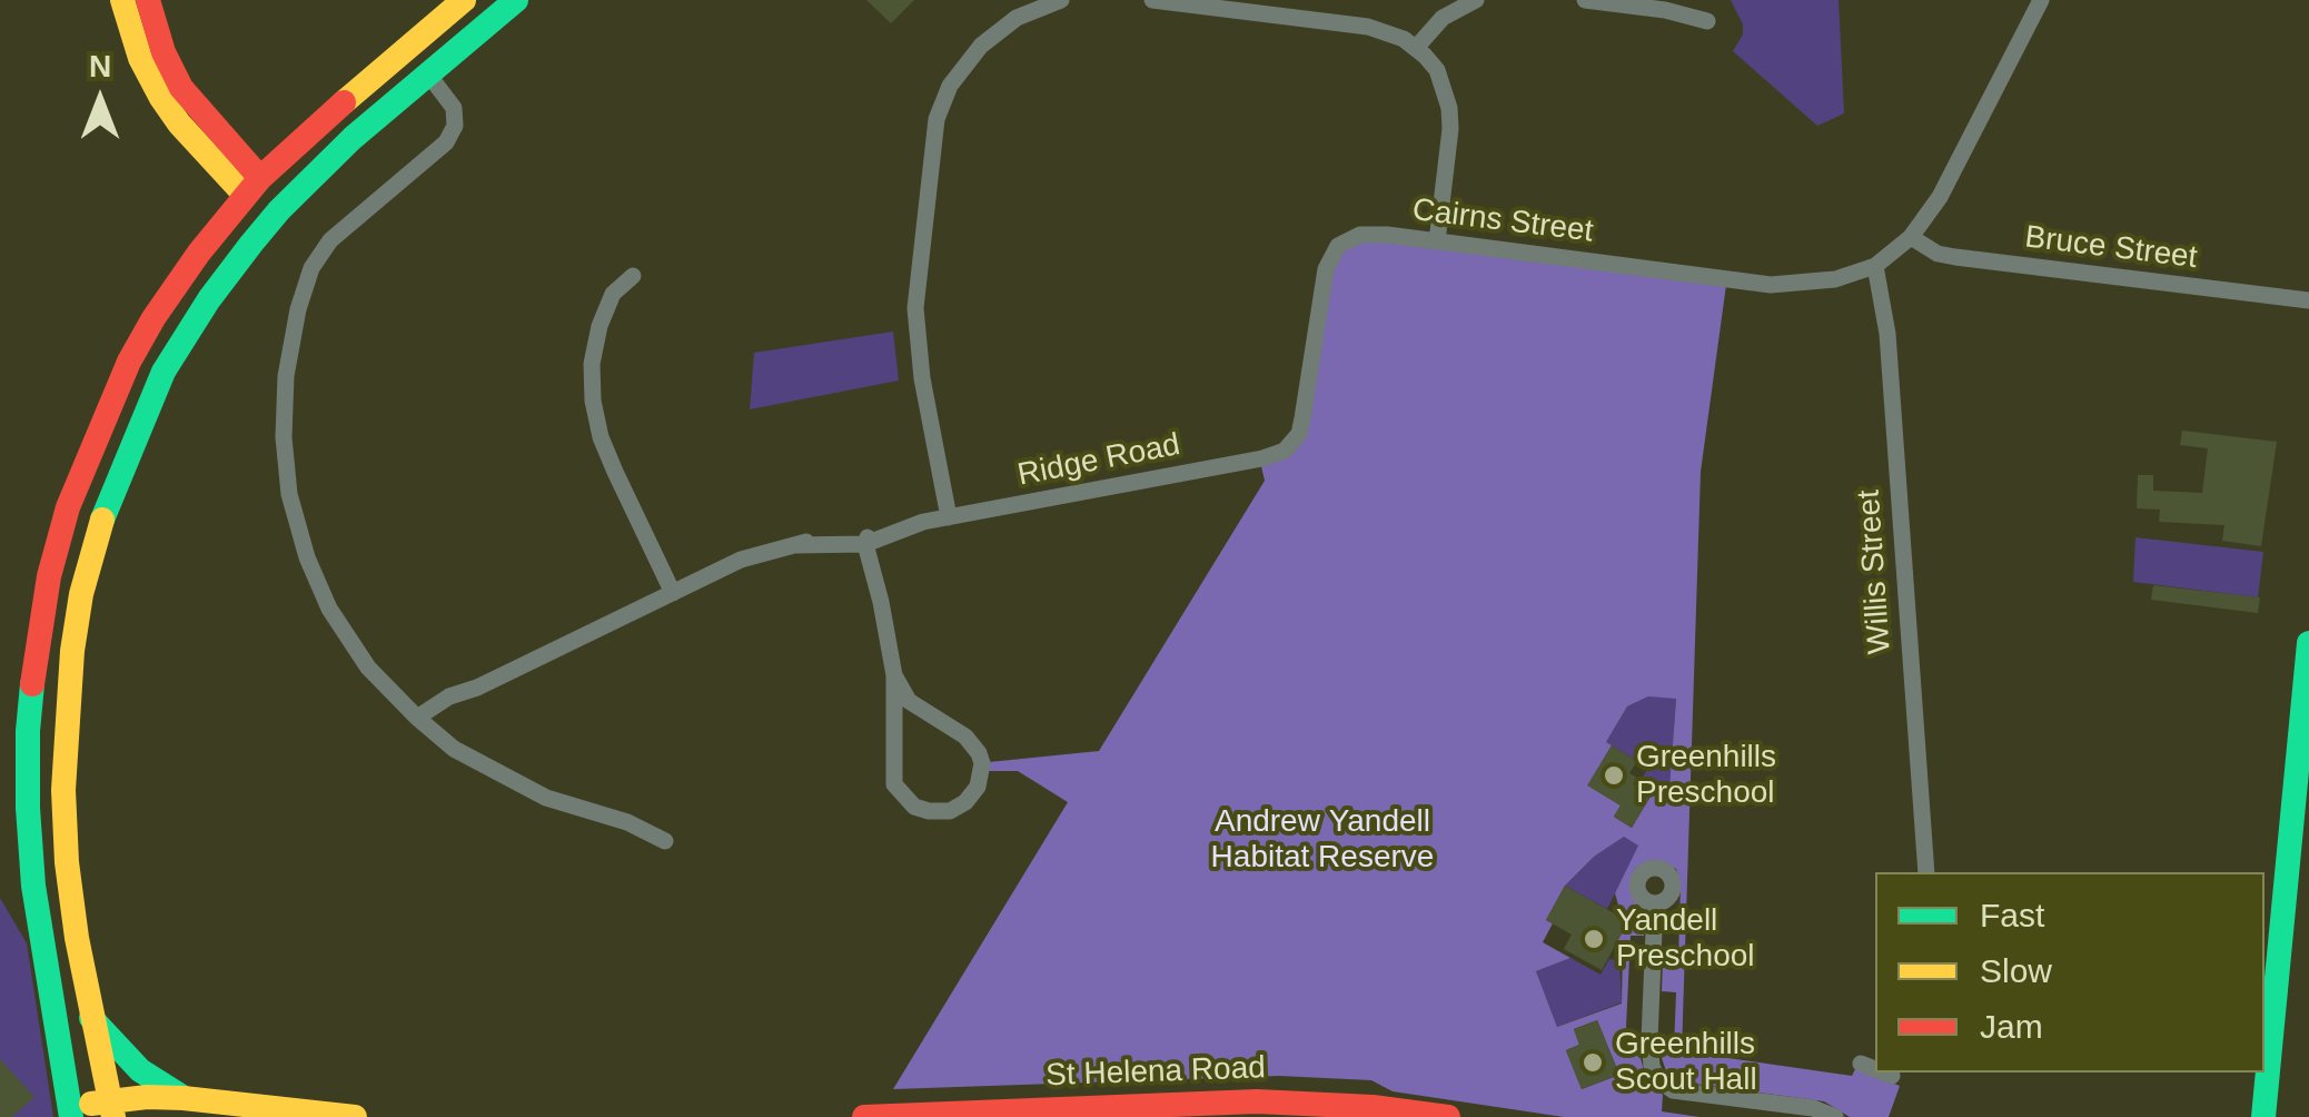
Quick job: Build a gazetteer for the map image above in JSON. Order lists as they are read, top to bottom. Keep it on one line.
{"streets":{"main road":["St Helena Road"],"street":["Cairns Street","Bruce Street","Ridge Road","Willis Street"]},"crossings":[["Cairns Street","Ridge Road"],["Cairns Street","Willis Street"]],"parks":["Andrew Yandell Habitat Reserve"],"places":["Greenhills Preschool","Yandell Preschool","Greenhills Scout Hall"],"legend":["Fast","Slow","Jam"],"north":"top"}
